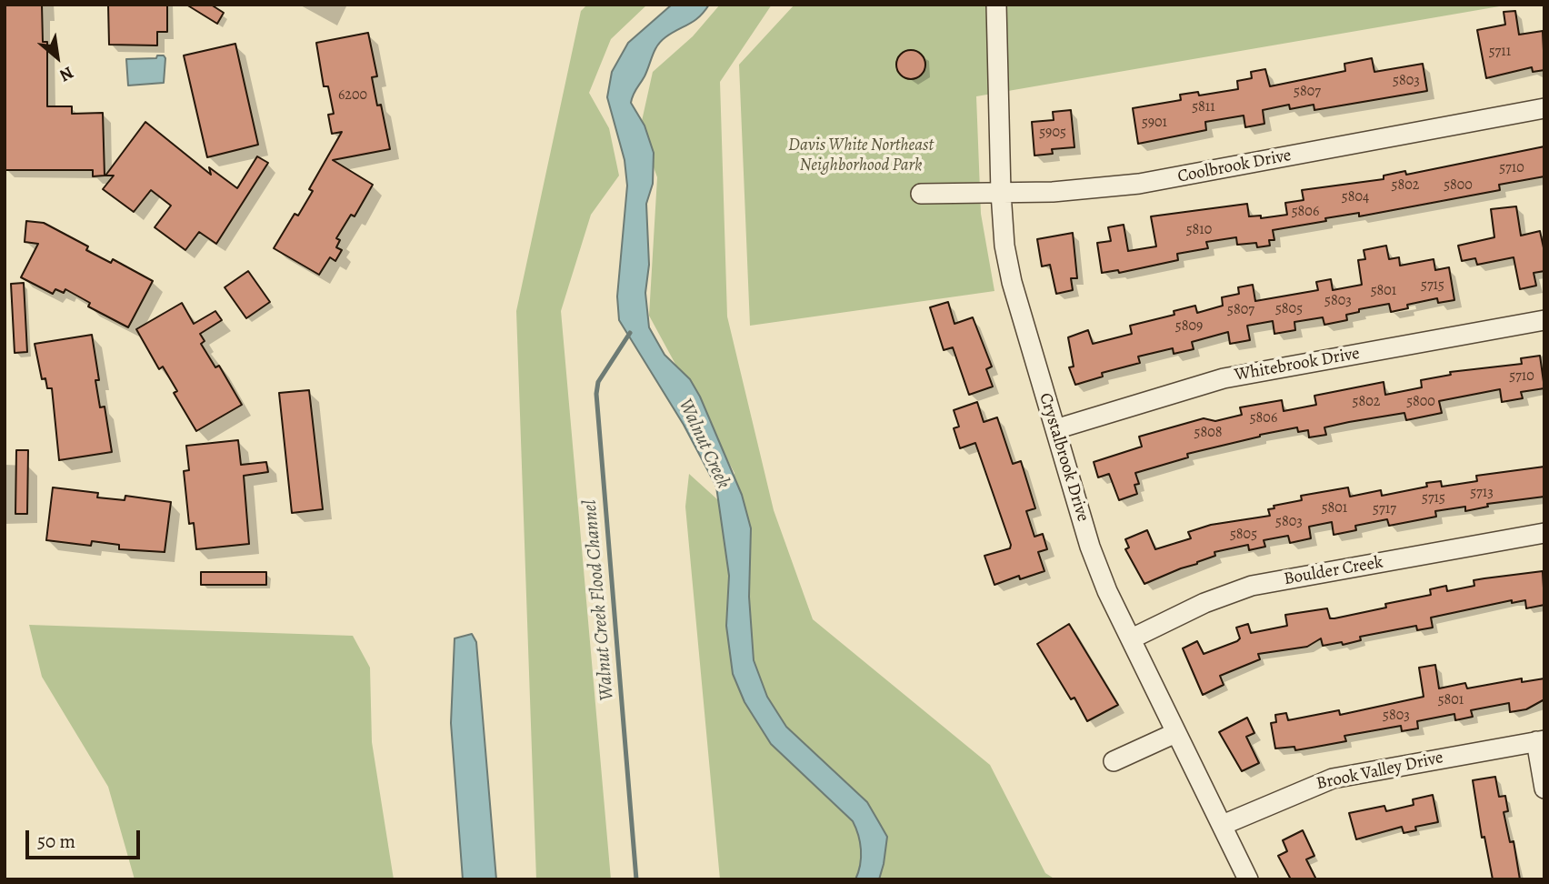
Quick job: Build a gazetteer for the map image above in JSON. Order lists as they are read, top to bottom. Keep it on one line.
{"streets":{"street":["Coolbrook Drive","Whitebrook Drive","Crystalbrook Drive","Boulder Creek","Brook Valley Drive"]},"crossings":[["Coolbrook Drive","Crystalbrook Drive"],["Whitebrook Drive","Crystalbrook Drive"],["Crystalbrook Drive","Boulder Creek"],["Crystalbrook Drive","Brook Valley Drive"]],"water":["Walnut Creek","Walnut Creek Flood Channel"],"parks":["Davis White Northeast Neighborhood Park"],"house_numbers":["5711","5803","5807","6200","5811","5901","5905","5710","5802","5800","5804","5806","5810","5715","5801","5803","5805","5807","5809","5710","5802","5800","5806","5808","5713","5715","5801","5717","5803","5805","5801","5803"],"scale_bar":"50 m","north":"bottom right"}
